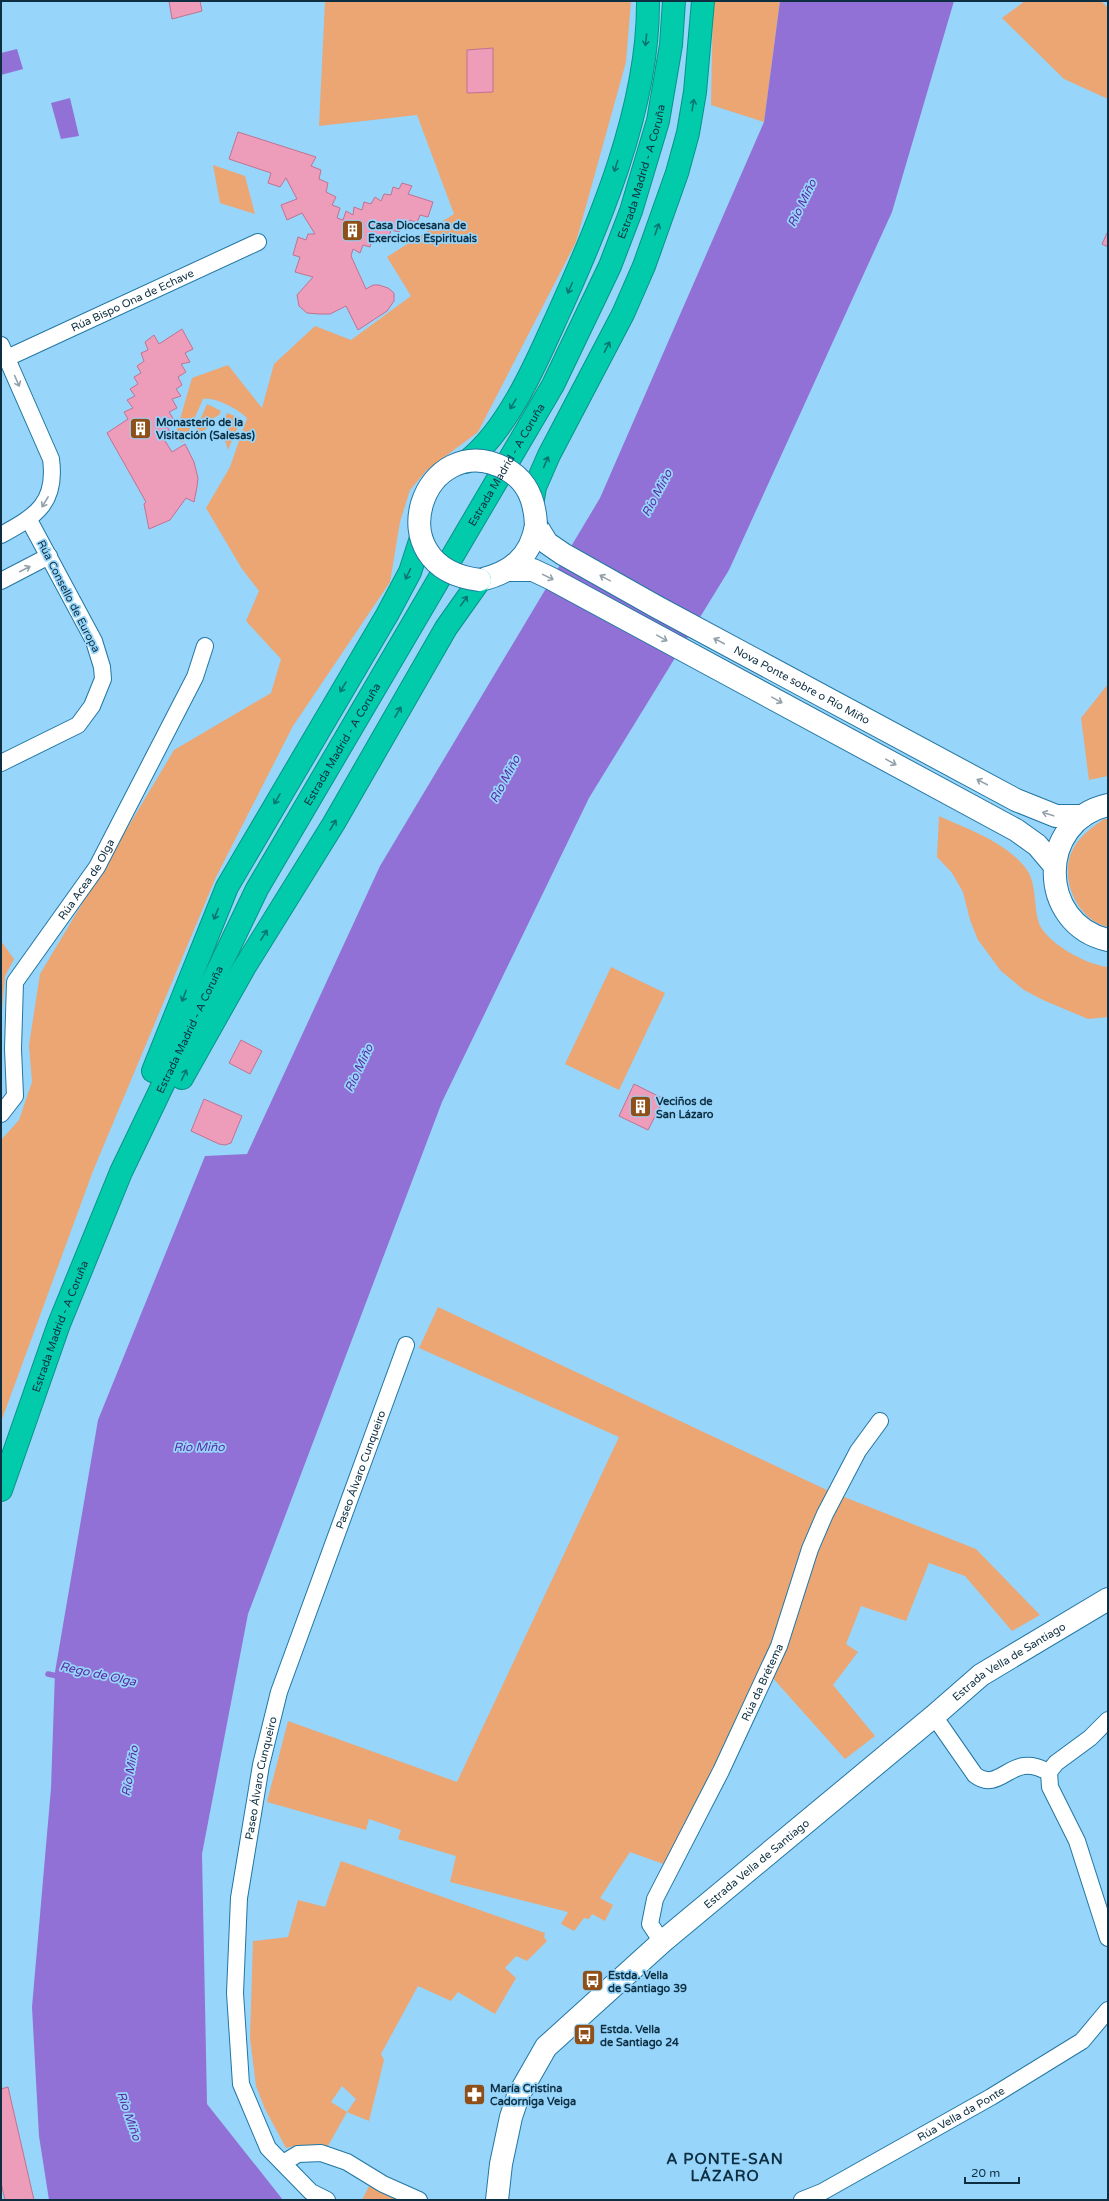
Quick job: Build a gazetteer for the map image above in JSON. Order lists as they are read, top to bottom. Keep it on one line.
{"streets":{"highway":["Estrada Madrid - A Coruña"],"main road":["Nova Ponte sobre o Río Miño","Estrada Vella de Santiago"],"street":["Rúa Bispo Ona de Echave","Rúa Consello de Europa","Rúa Acea de Olga","Paseo Álvaro Cunqueiro","Rúa da Brétema","Rúa Vella da Ponte"]},"crossings":[["Rúa Bispo Ona de Echave","Rúa Consello de Europa"],["Estrada Vella de Santiago","Rúa da Brétema"]],"districts":["A PONTE-SAN LÁZARO"],"water":["Río Miño","Rego de Olga"],"places":{"building":["Casa Diocesana de Exercicios Espirituais","Monasterio de la Visitación (Salesas)","Veciños de San Lázaro"],"bus stop":["Estda. Vella de Santiago 39","Estda. Vella de Santiago 24"],"pharmacy":["María Cristina Cadorniga Veiga"]},"scale_bar":"20 m"}
